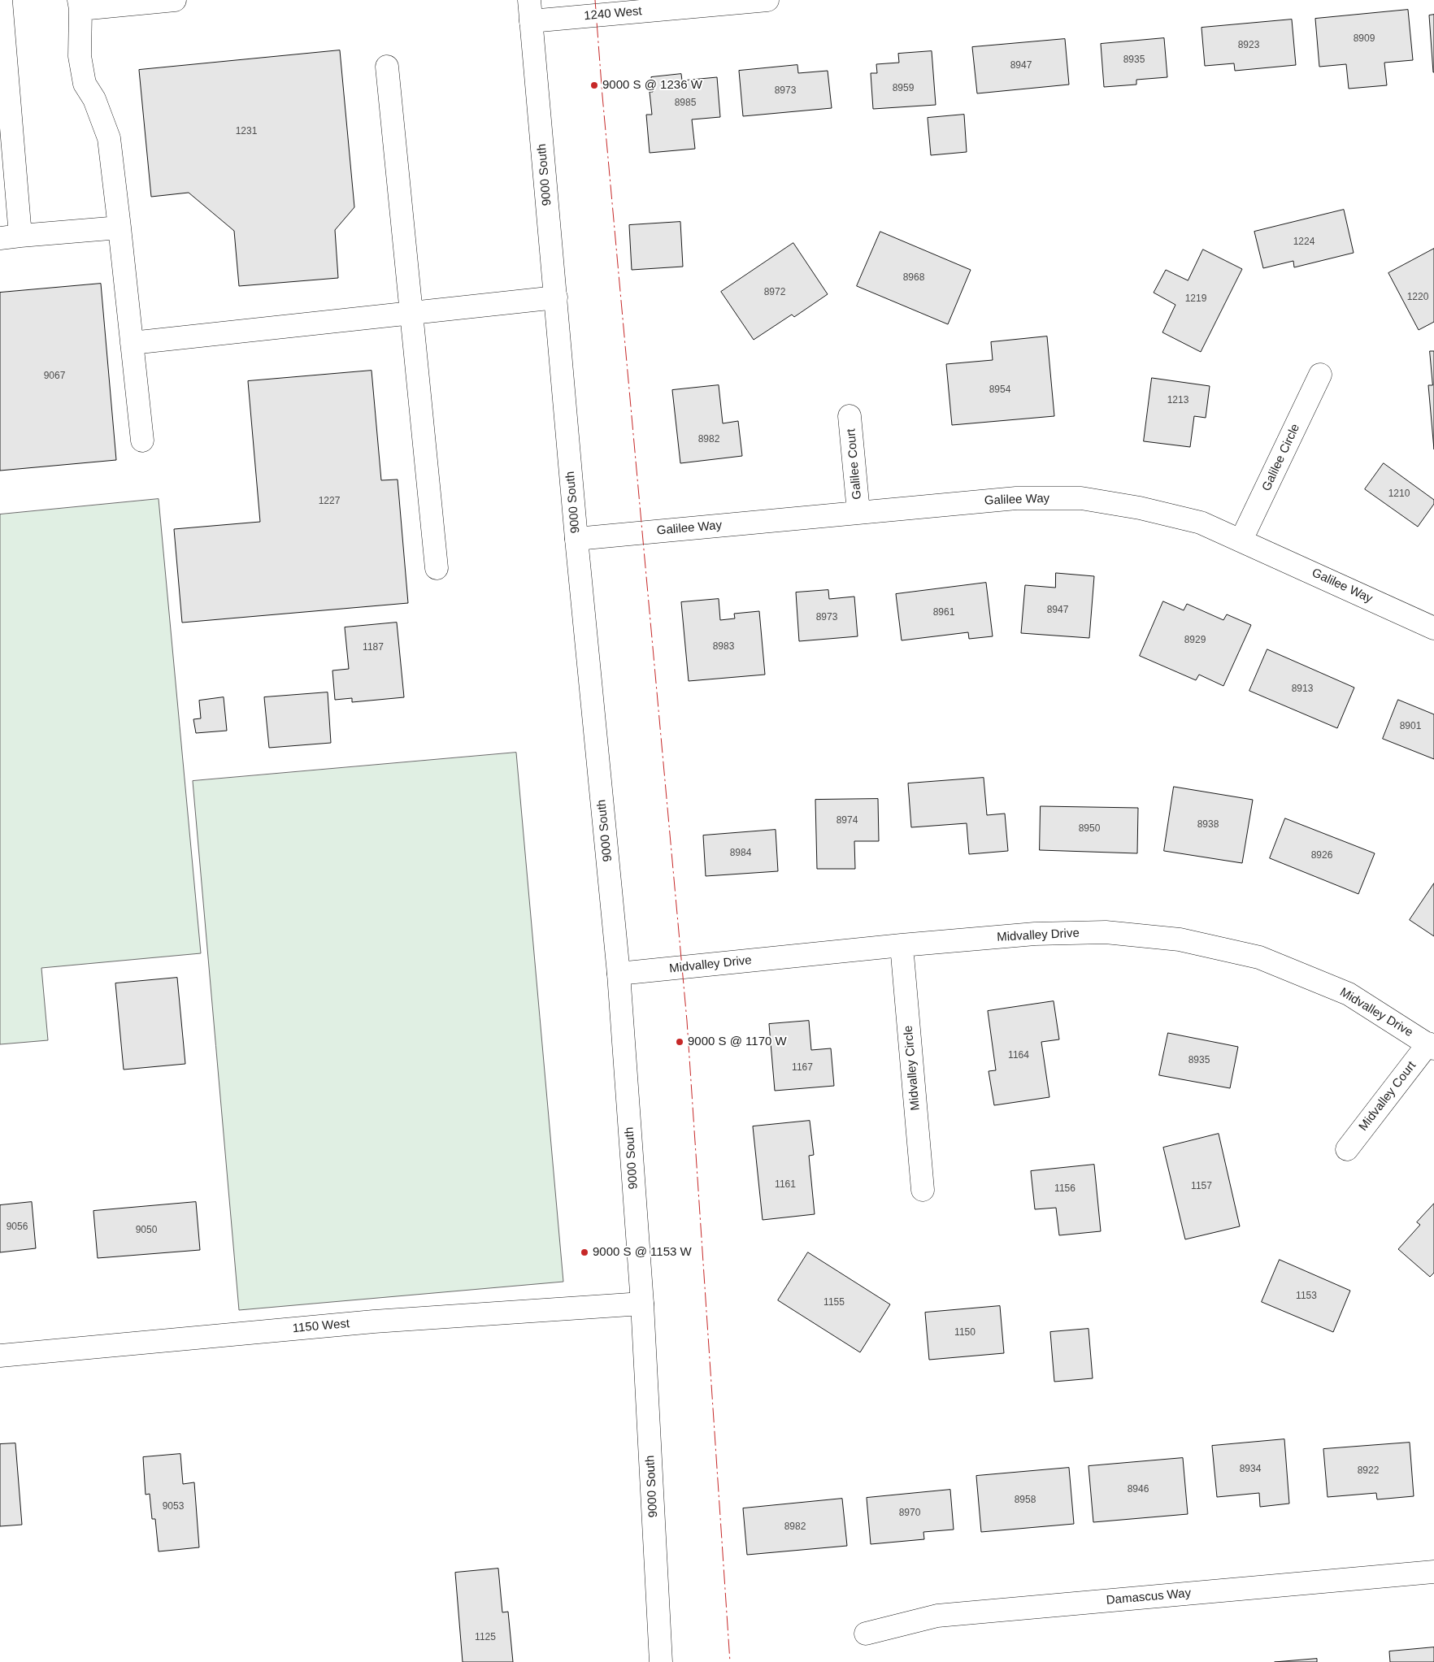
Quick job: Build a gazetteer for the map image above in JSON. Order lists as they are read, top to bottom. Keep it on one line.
{"streets":{"street":["1240 West","9000 South","Galilee Circle","Galilee Court","Galilee Way","Midvalley Drive","Midvalley Circle","Midvalley Court","1150 West","Damascus Way"]},"crossings":[["1240 West","9000 South"],["9000 South","Galilee Way"],["9000 South","Midvalley Drive"],["9000 South","1150 West"],["Galilee Circle","Galilee Way"],["Galilee Court","Galilee Way"],["Midvalley Drive","Midvalley Circle"],["Midvalley Drive","Midvalley Court"]],"places":["9000 S @ 1236 W","9000 S @ 1170 W","9000 S @ 1153 W"],"house_numbers":["8909","8923","8935","8947","8959","8973","8985","1231","1224","8968","8972","1220","1219","9067","8954","1213","8982","1210","1227","8947","8961","8973","8929","8983","1187","8913","8901","8974","8938","8950","8984","8926","1164","8935","1167","1161","1157","1156","9056","9050","1153","1155","1150","8934","8922","8946","8958","9053","8970","8982","1125"]}
